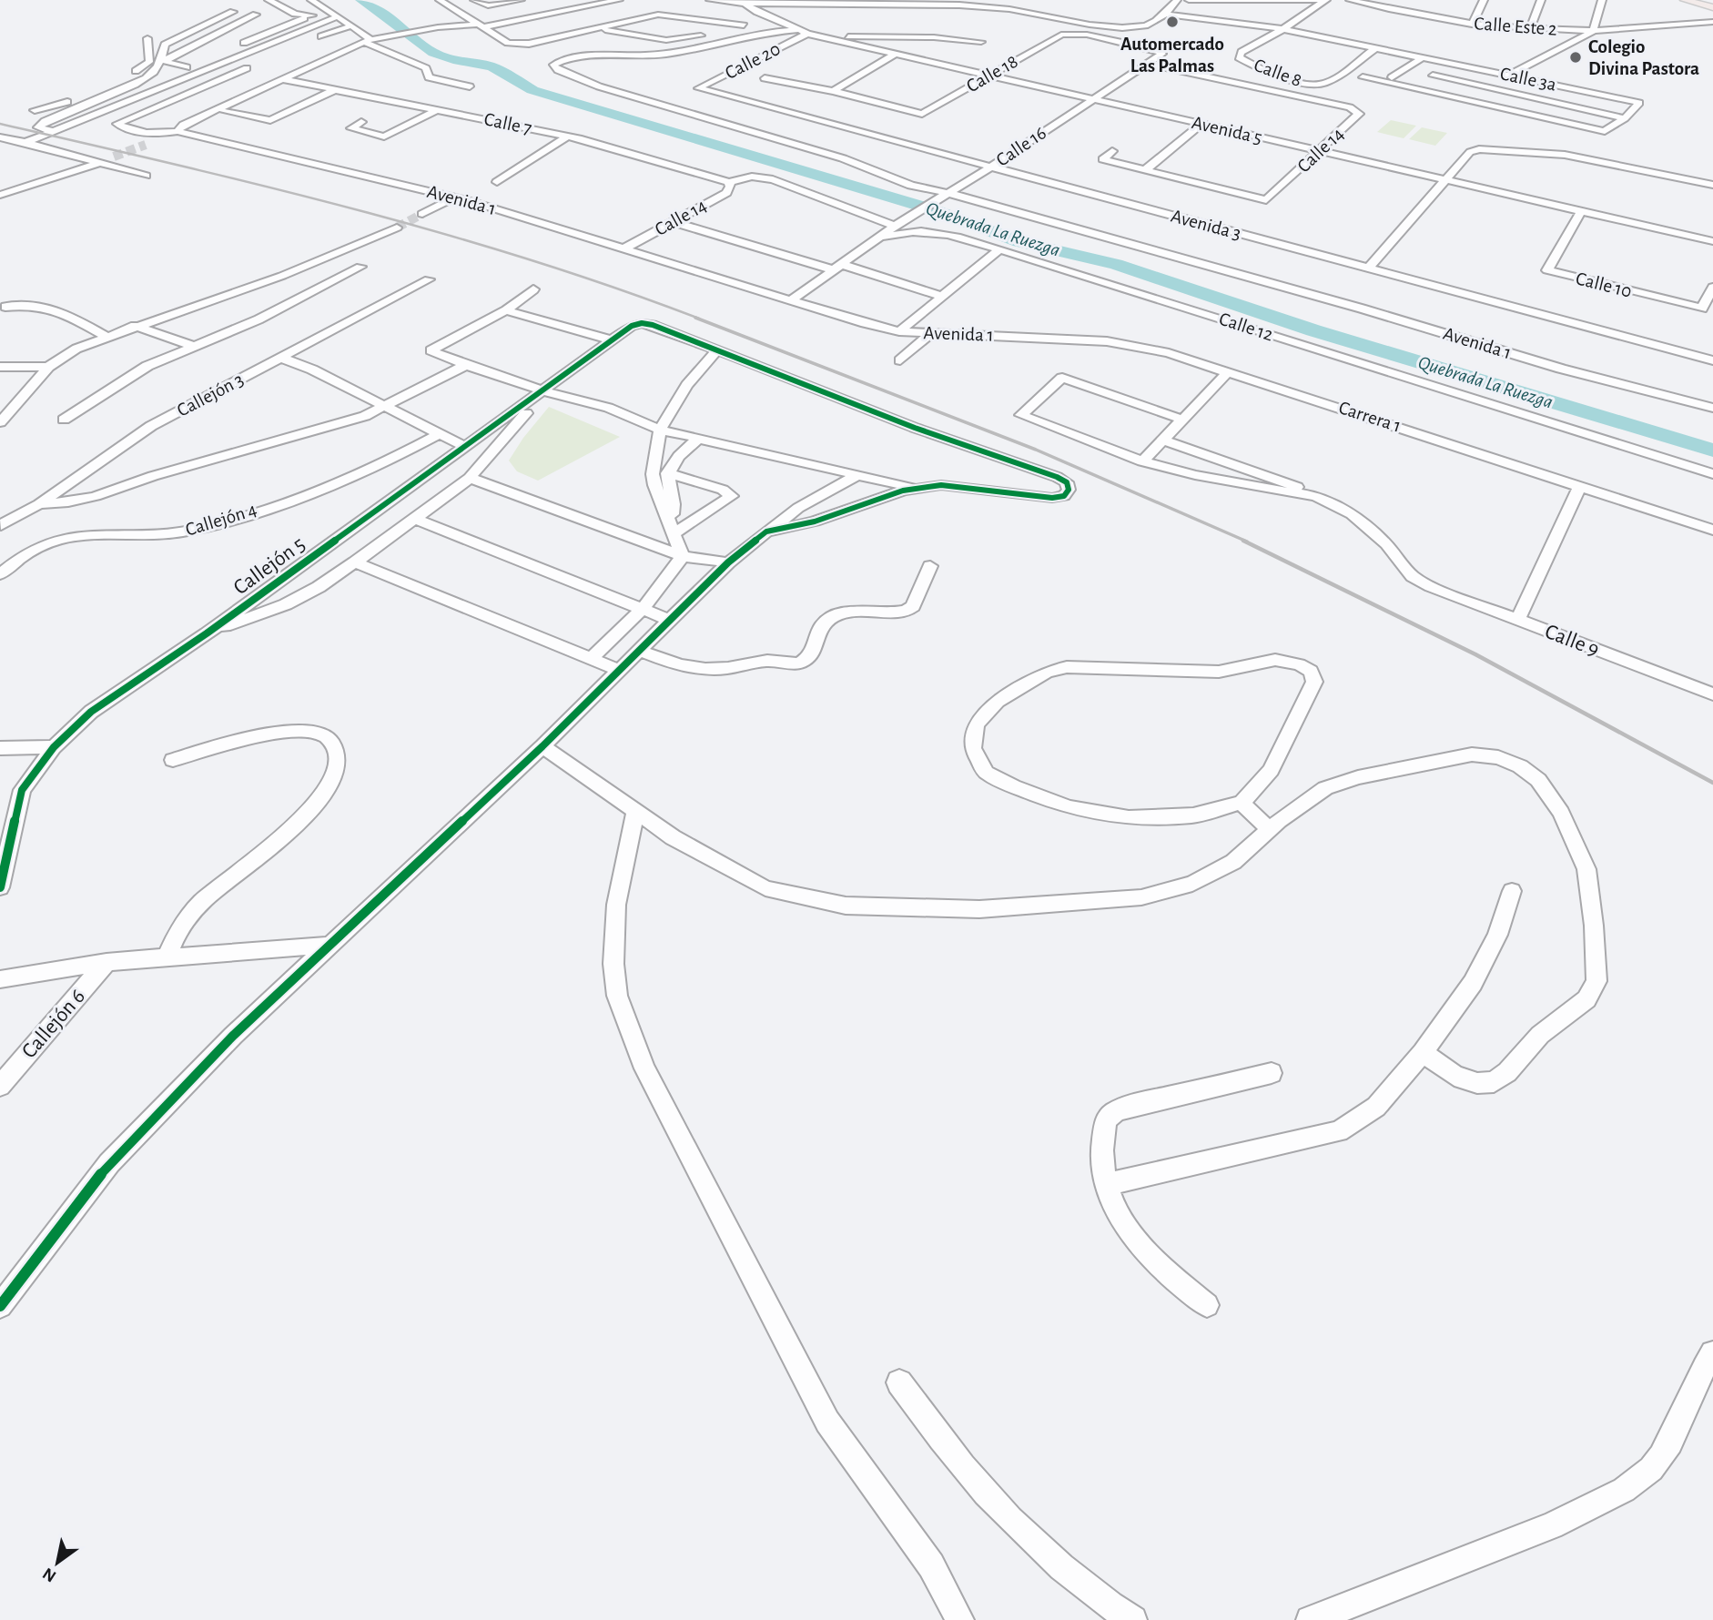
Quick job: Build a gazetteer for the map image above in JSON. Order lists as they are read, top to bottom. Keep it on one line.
{"streets":{"street":["Calle Este 2","Calle 20","Calle 8","Calle 18","Calle 3a","Calle 7","Avenida 5","Calle 16","Calle 14","Avenida 1","Avenida 3","Calle 10","Calle 12","Callejón 3","Carrera 1","Callejón 4","Callejón 5","Calle 9","Callejón 6"]},"crossings":[["Calle 20","Avenida 5"],["Calle 20","Avenida 1"],["Calle 20","Avenida 3"],["Calle 8","Calle 3a"],["Calle 18","Avenida 5"],["Calle 18","Calle 16"],["Calle 7","Calle 14"],["Avenida 5","Calle 16"],["Avenida 5","Calle 14"],["Avenida 5","Avenida 1"],["Avenida 5","Calle 10"],["Calle 16","Calle 14"],["Calle 16","Avenida 1"],["Calle 16","Avenida 3"],["Calle 16","Calle 12"],["Calle 14","Avenida 1"],["Avenida 1","Calle 12"],["Avenida 1","Carrera 1"]],"water":["Quebrada La Ruezga"],"places":["Automercado Las Palmas","Colegio Divina Pastora"],"north":"bottom left"}
